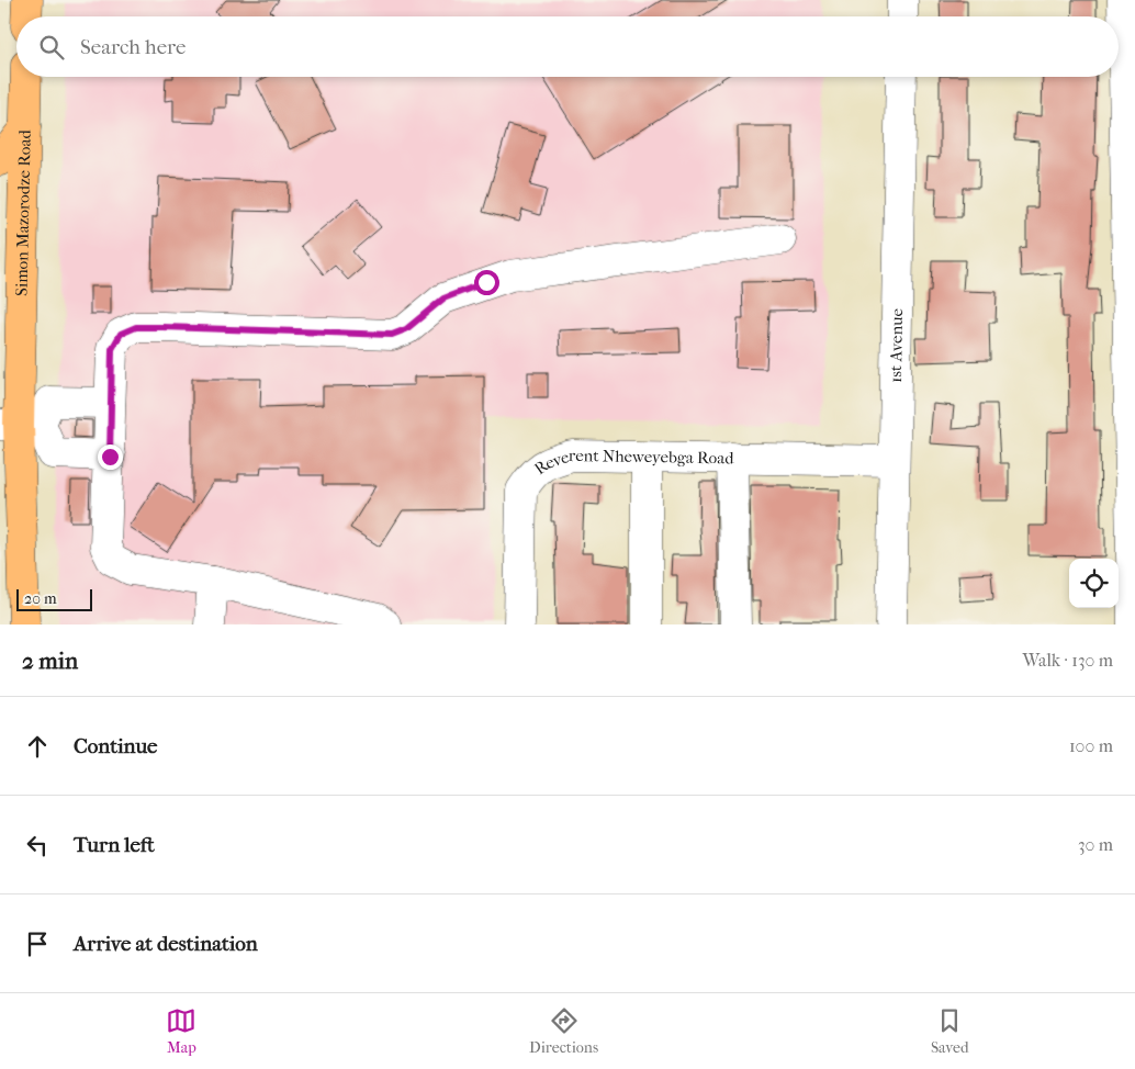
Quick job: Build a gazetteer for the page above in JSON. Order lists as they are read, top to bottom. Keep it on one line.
{"streets":{"highway":["Simon Mazorodze Road"],"street":["1st Avenue","Reverent Nheweyebga Road"]},"crossings":[["1st Avenue","Reverent Nheweyebga Road"]],"scale_bar":"20 m","page":{"search":"Search here","scale":"20 m","heading":["2 min","Walk · 130 m"],"list":[["Continue","100 m"],["Turn left","30 m"],"Arrive at destination"],"nav":["Map","Directions","Saved"]}}
